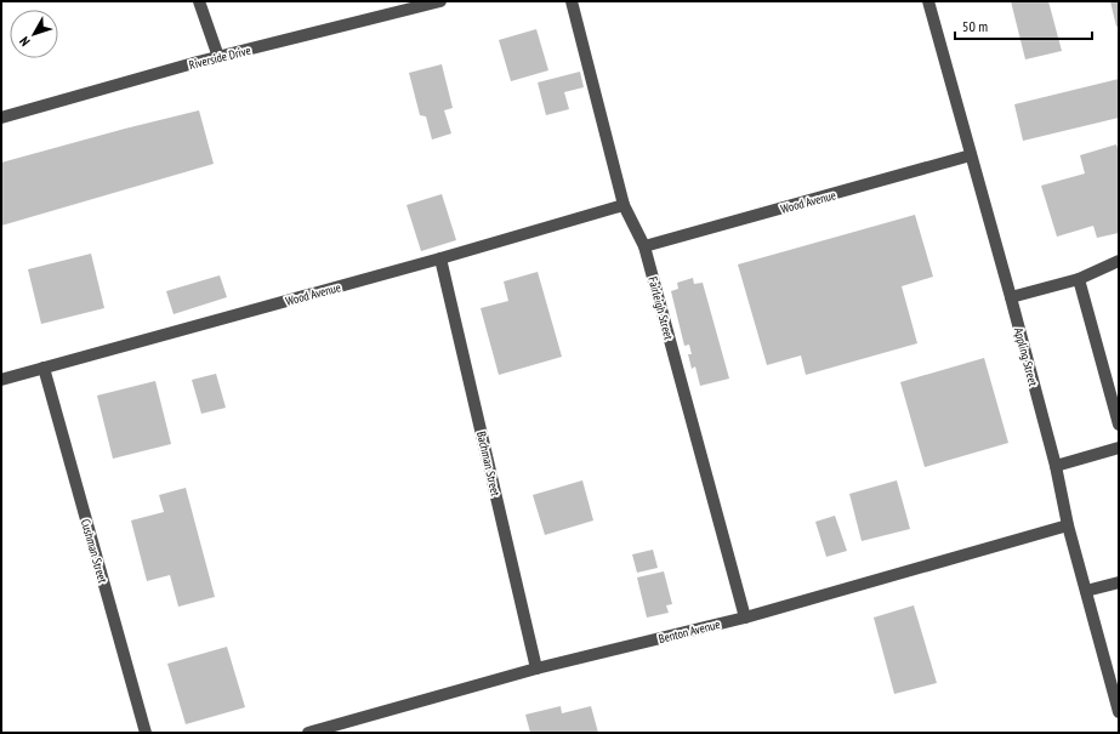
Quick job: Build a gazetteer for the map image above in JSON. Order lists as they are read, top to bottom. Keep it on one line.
{"streets":{"street":["Riverside Drive","Wood Avenue","Fairleigh Street","Appling Street","Bachman Street","Cushman Street","Benton Avenue"]},"crossings":[["Wood Avenue","Fairleigh Street"],["Wood Avenue","Appling Street"],["Wood Avenue","Bachman Street"],["Wood Avenue","Cushman Street"],["Fairleigh Street","Benton Avenue"],["Appling Street","Benton Avenue"],["Bachman Street","Benton Avenue"]],"scale_bar":"50 m","north":"bottom left"}
